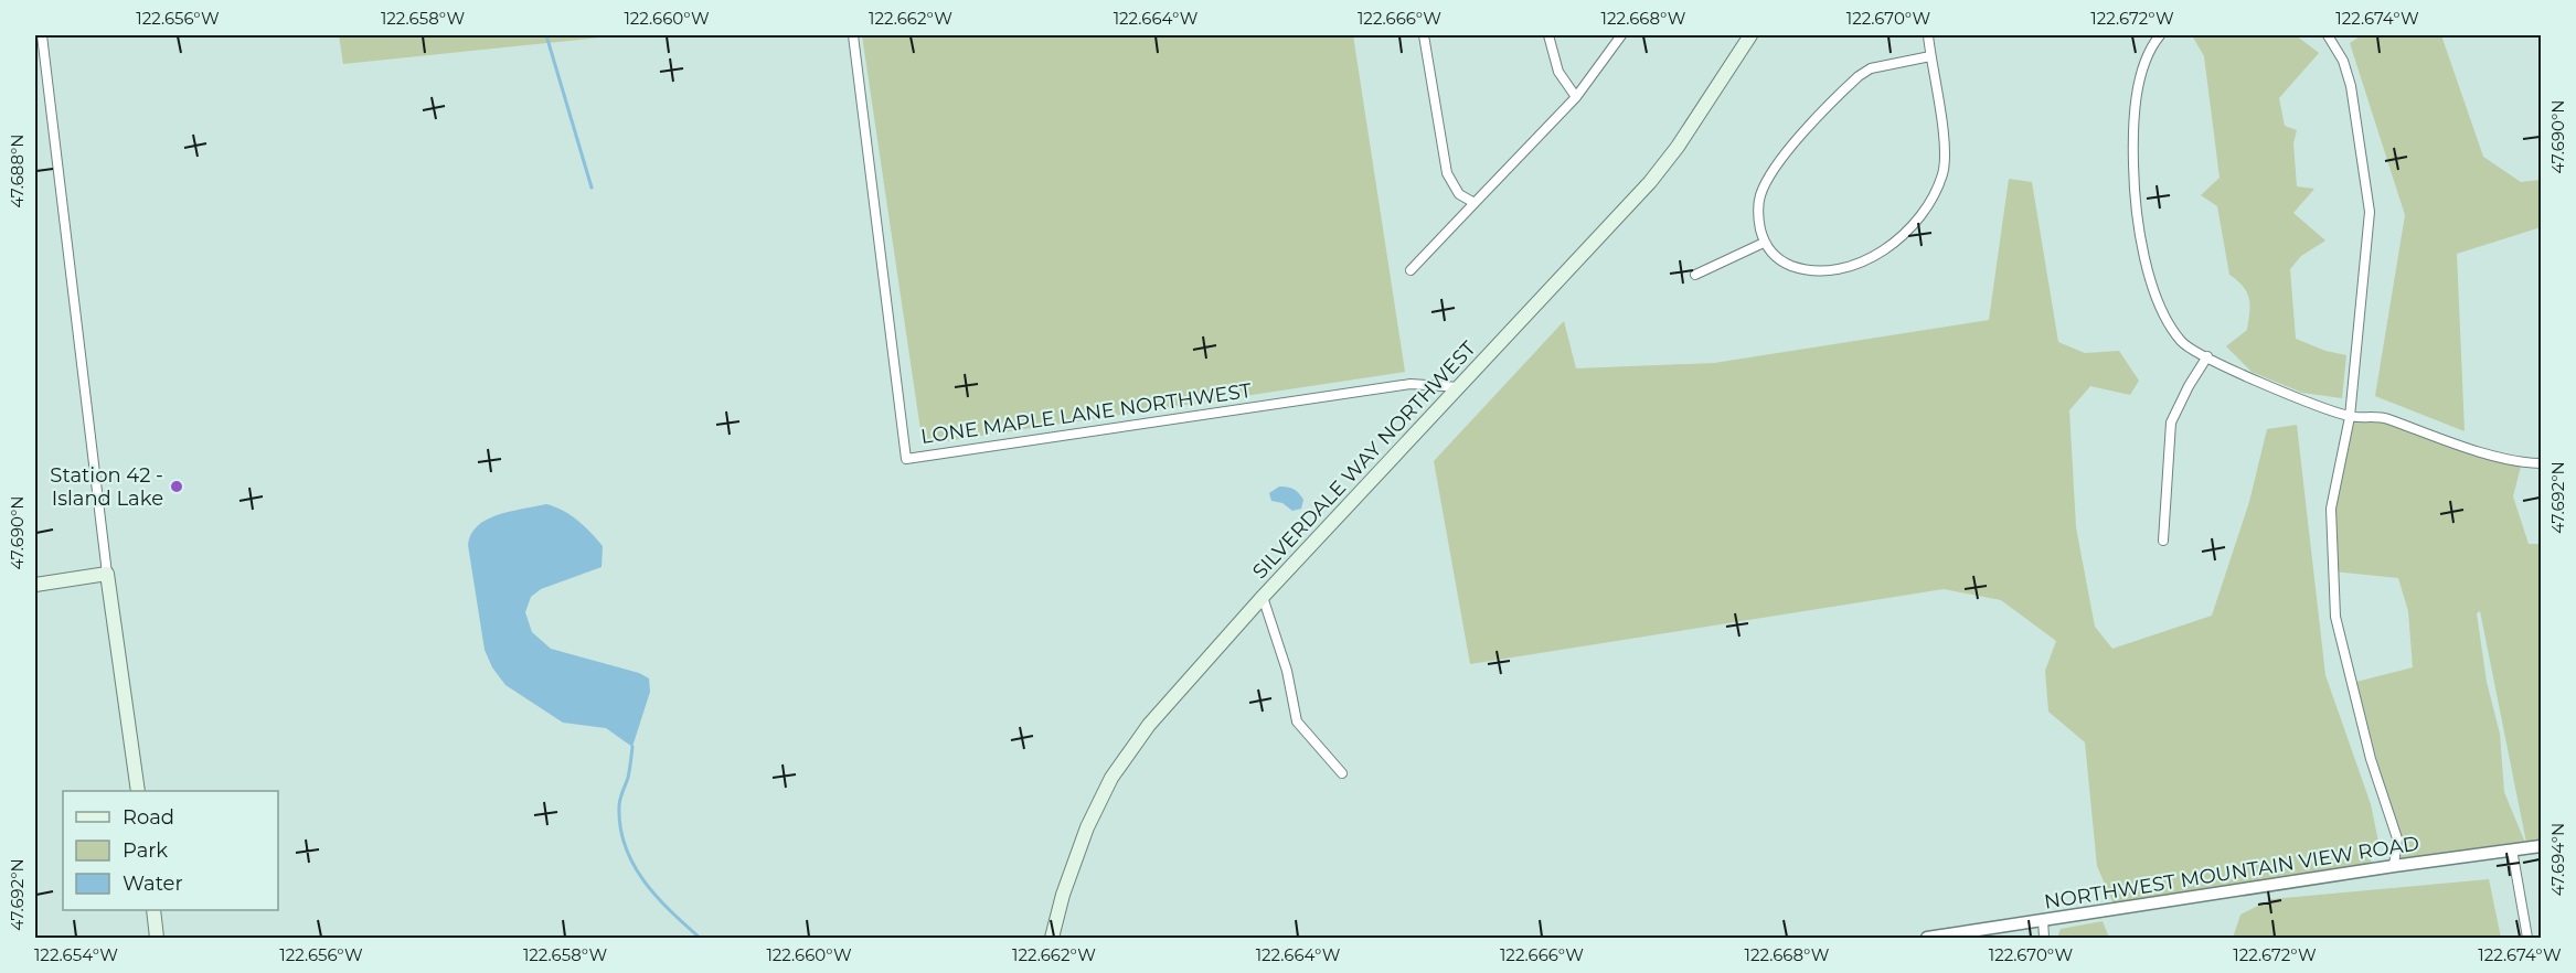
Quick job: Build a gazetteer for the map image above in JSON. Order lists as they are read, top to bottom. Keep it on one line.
{"streets":{"main road":["SILVERDALE WAY NORTHWEST"],"street":["LONE MAPLE LANE NORTHWEST","NORTHWEST MOUNTAIN VIEW ROAD"]},"crossings":[["LONE MAPLE LANE NORTHWEST","SILVERDALE WAY NORTHWEST"]],"places":["Station 42 - Island Lake"],"legend":["Road","Park","Water"],"coordinates":["122.656°W","122.658°W","122.660°W","122.662°W","122.664°W","122.666°W","122.668°W","122.670°W","122.672°W","122.674°W","47.690°N","47.688°N","47.692°N","47.694°N","122.654°W"]}
